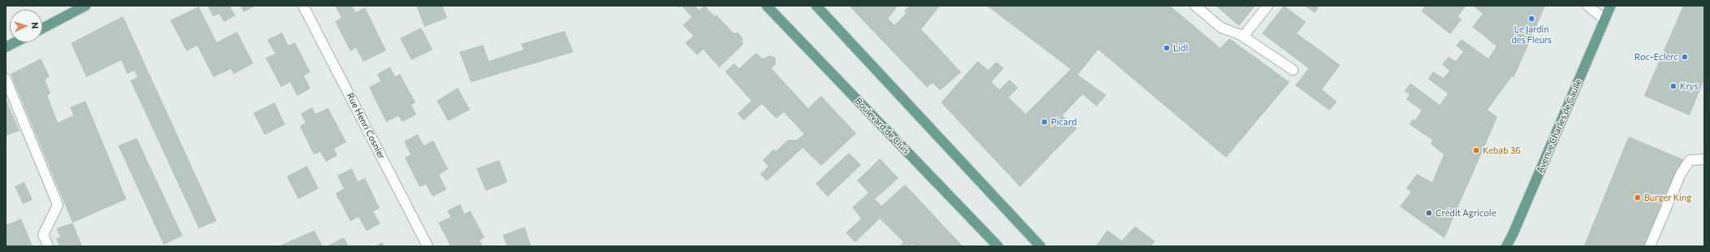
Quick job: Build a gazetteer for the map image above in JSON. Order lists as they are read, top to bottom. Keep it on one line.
{"streets":{"main road":["Boulevard de Cluis","Avenue Charles de Gaulle"],"street":["Rue Henri Cosnier"]},"places":["Le Jardin des Fleurs","Lidl","Roc-Eclerc","Krys","Picard","Kebab 36","Burger King","Crédit Agricole"],"north":"right"}
